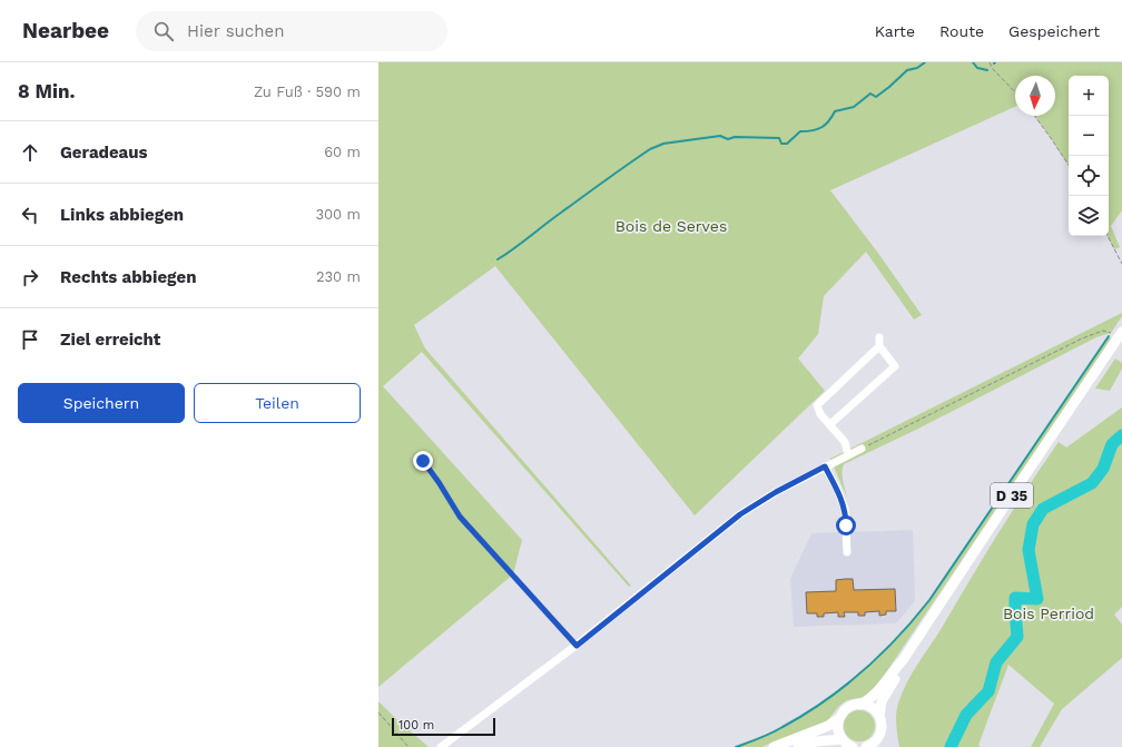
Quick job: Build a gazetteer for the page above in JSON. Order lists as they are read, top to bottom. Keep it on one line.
{"streets":{"main road":["D 35"]},"parks":["Bois de Serves","Bois Perriod"],"scale_bar":"100 m","north":"bottom","page":{"header":"Nearbee","search":"Hier suchen","nav":["Karte","Route","Gespeichert"],"heading":["8 Min.","Zu Fuß · 590 m"],"map_buttons":["+","−"],"list":[["Geradeaus","60 m"],["Links abbiegen","300 m"],["Rechts abbiegen","230 m"],"Ziel erreicht"],"buttons":["Speichern","Teilen"],"scale":"100 m"}}
